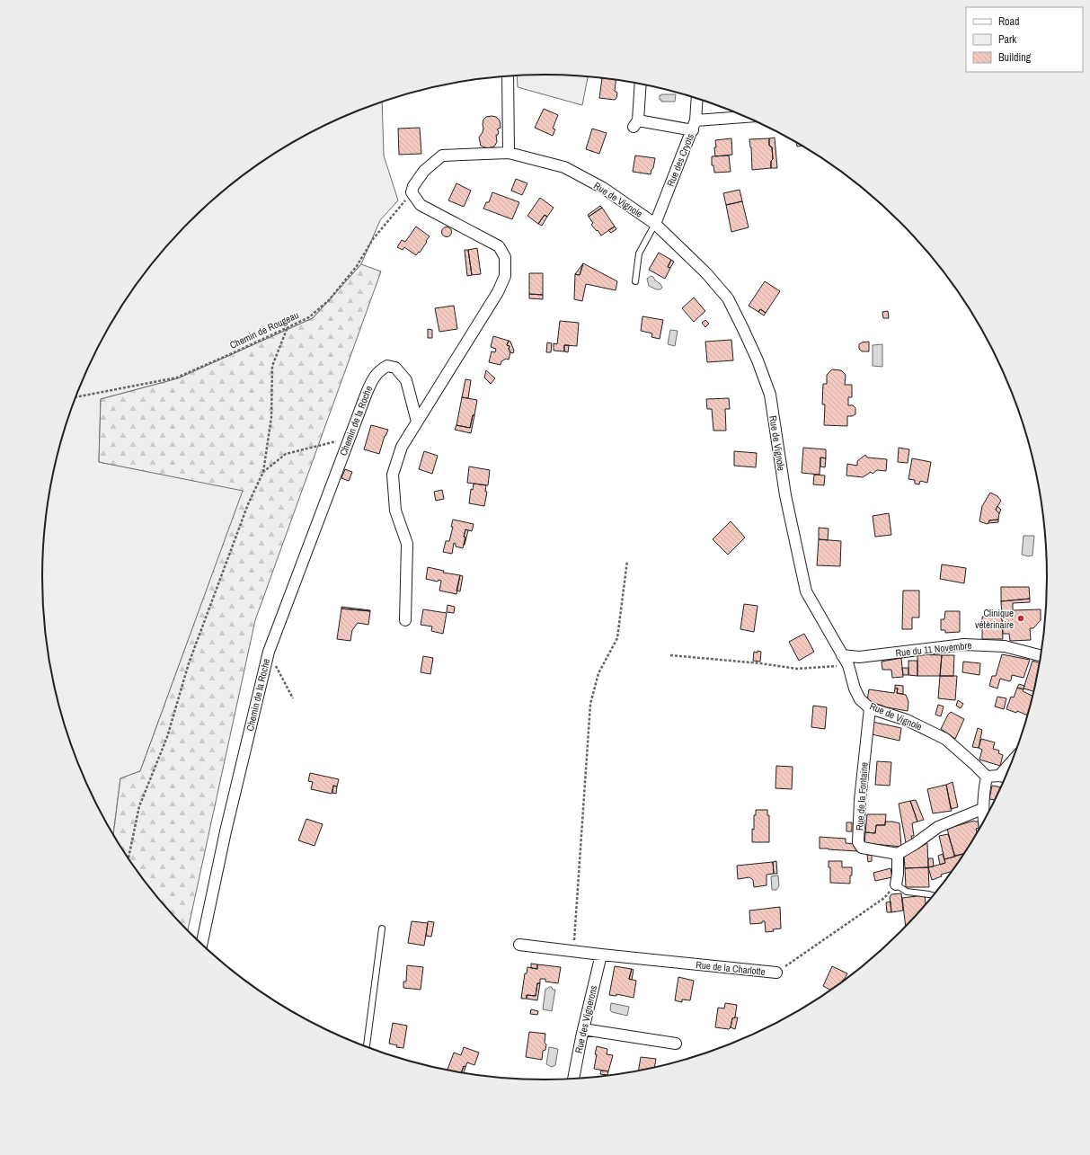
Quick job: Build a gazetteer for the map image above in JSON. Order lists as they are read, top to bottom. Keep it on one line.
{"streets":{"street":["Rue des Cryots","Rue de Vignole","Chemin de la Roche","Rue du 11 Novembre","Rue de la Fontaine","Rue de la Charlotte","Rue des Vignerons"],"path":["Chemin de Rougeau"]},"crossings":[["Rue des Cryots","Rue de Vignole"],["Rue de Vignole","Rue du 11 Novembre"],["Rue de Vignole","Rue de la Fontaine"],["Rue de la Charlotte","Rue des Vignerons"]],"places":["Clinique vétèrinaire"],"legend":["Road","Park","Building"]}
